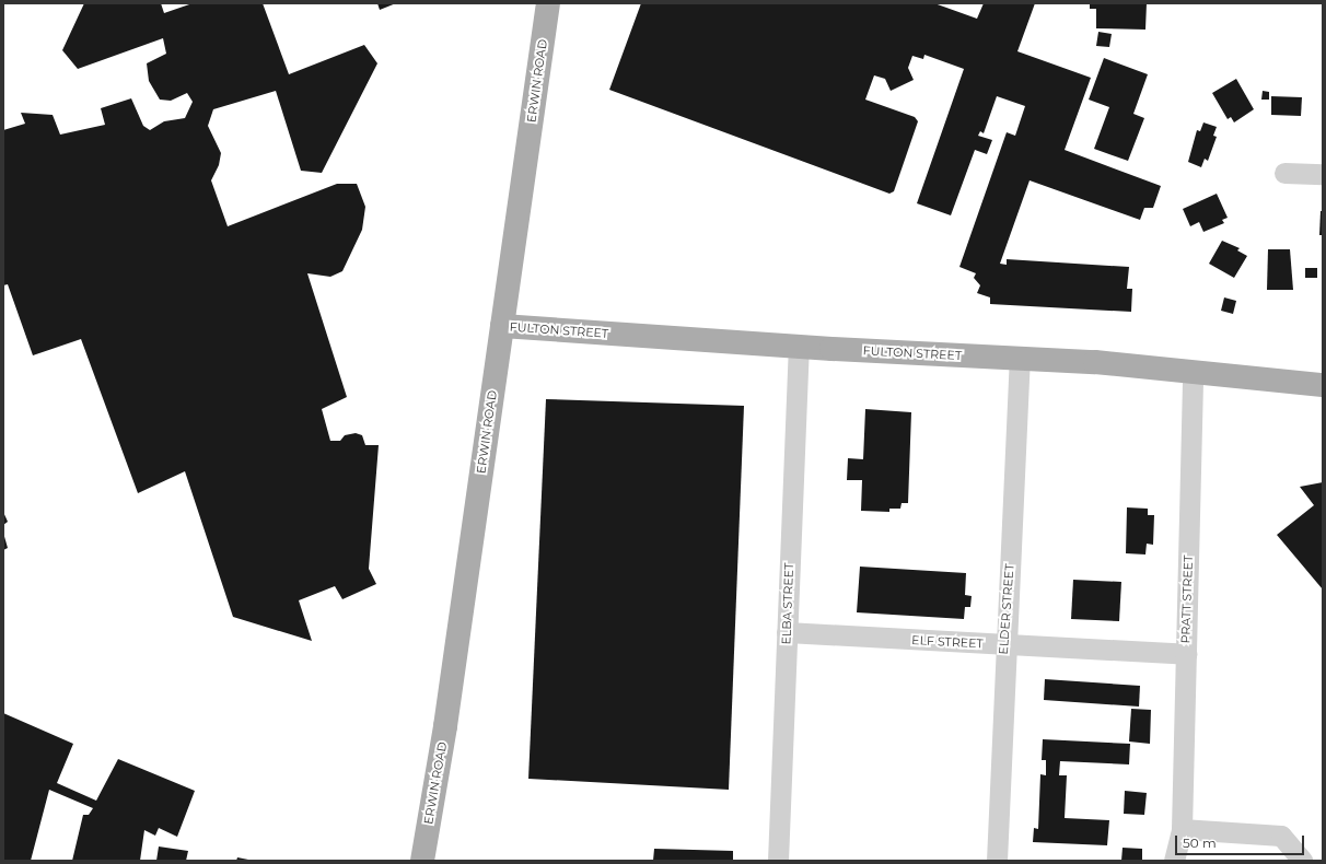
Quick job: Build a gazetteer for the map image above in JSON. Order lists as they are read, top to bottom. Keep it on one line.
{"streets":{"main road":["ERWIN ROAD","FULTON STREET"],"street":["PRATT STREET","ELBA STREET","ELDER STREET","ELF STREET"]},"crossings":[["ERWIN ROAD","FULTON STREET"],["FULTON STREET","PRATT STREET"],["FULTON STREET","ELBA STREET"],["FULTON STREET","ELDER STREET"],["PRATT STREET","ELF STREET"],["ELBA STREET","ELF STREET"],["ELDER STREET","ELF STREET"]],"scale_bar":"50 m"}
